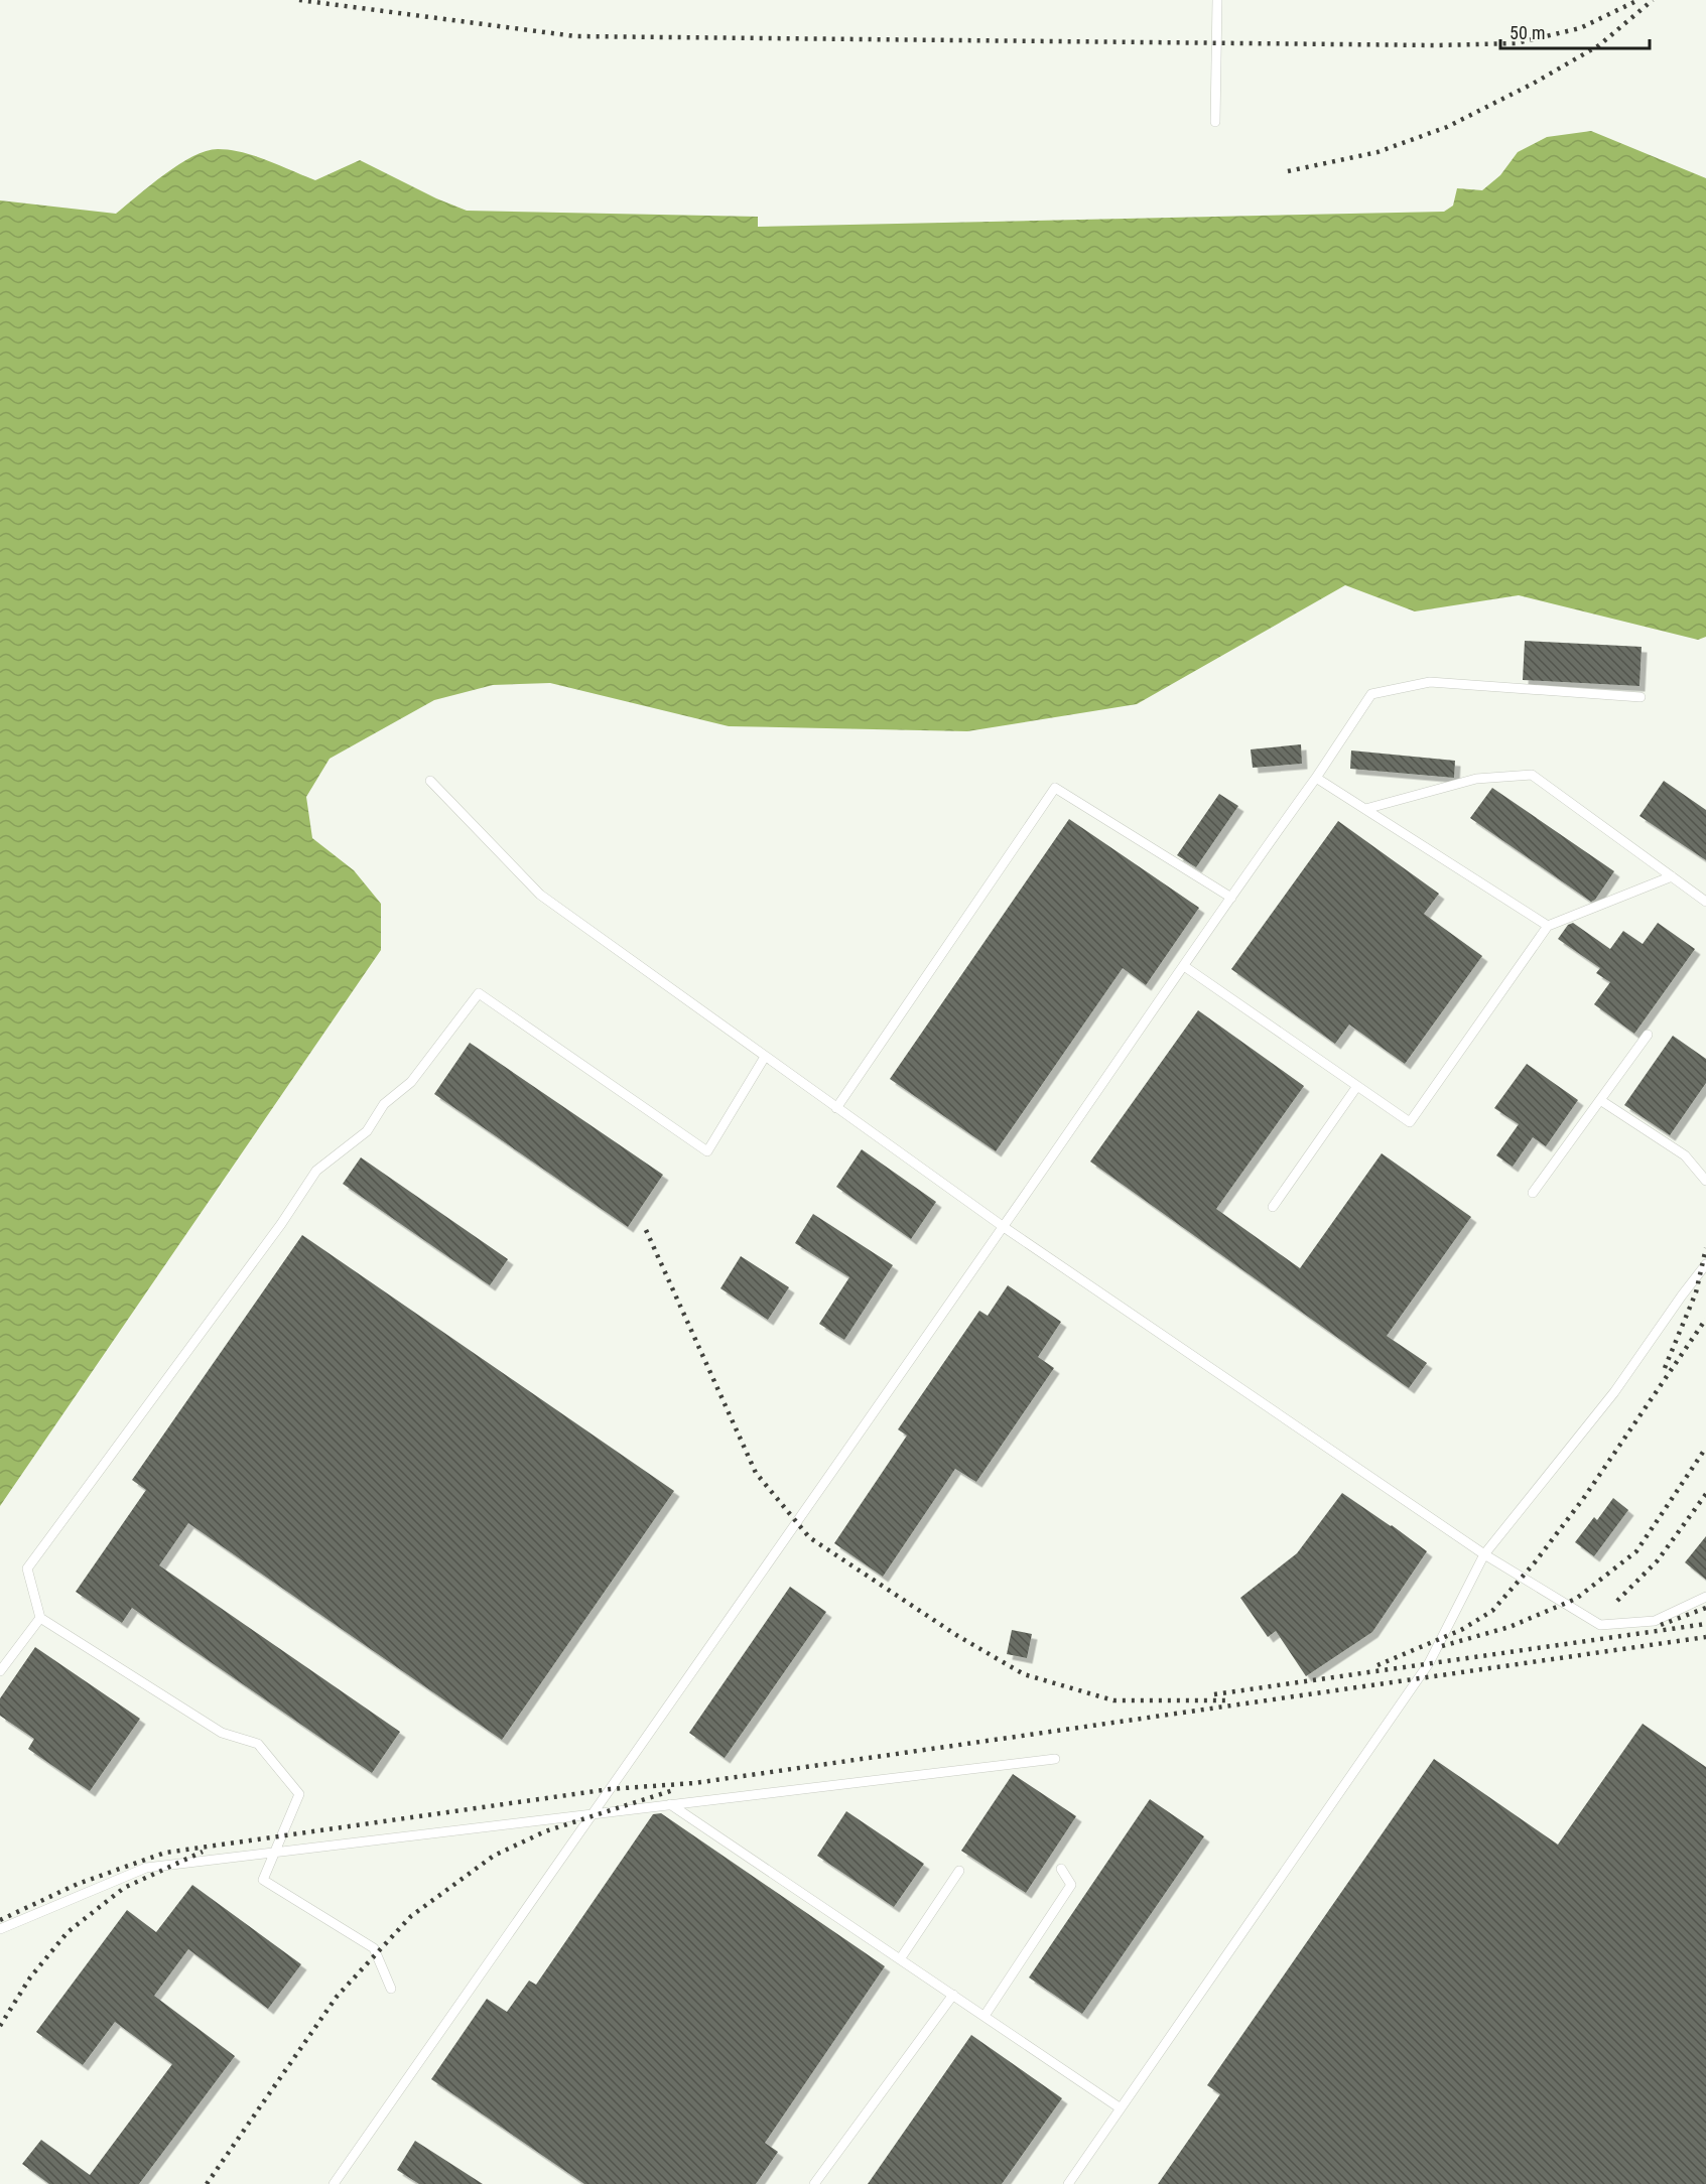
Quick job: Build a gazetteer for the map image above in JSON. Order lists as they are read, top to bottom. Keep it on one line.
{"scale_bar":"50 m"}
